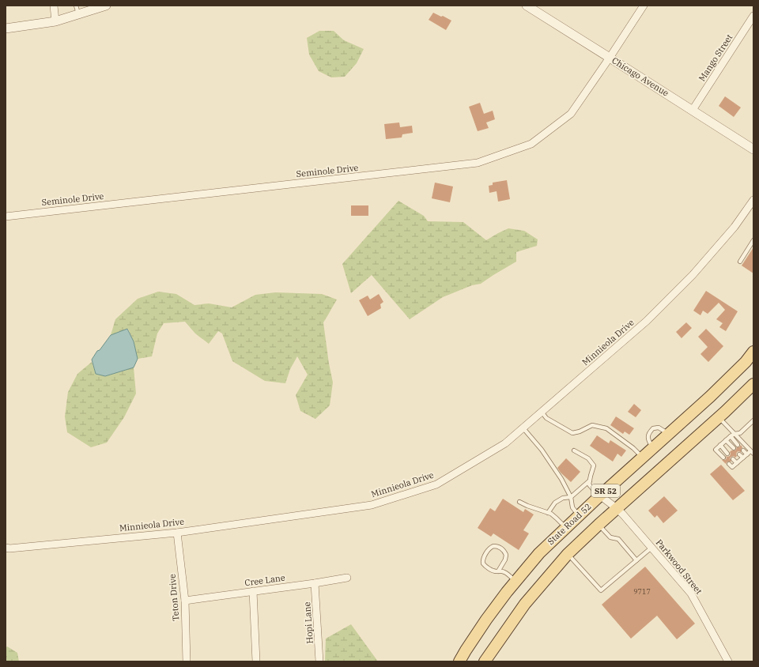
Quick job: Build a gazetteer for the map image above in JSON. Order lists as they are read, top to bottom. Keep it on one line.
{"streets":{"main road":["SR 52","State Road 52"],"street":["Mango Street","Chicago Avenue","Seminole Drive","Minnieola Drive","Parkwood Street","Cree Lane","Teton Drive","Hopi Lane"]},"crossings":[["Mango Street","Chicago Avenue"],["Chicago Avenue","Seminole Drive"],["Minnieola Drive","Teton Drive"],["SR 52","Parkwood Street"],["State Road 52","Parkwood Street"],["Cree Lane","Teton Drive"],["Cree Lane","Hopi Lane"]],"house_numbers":["9717"]}
